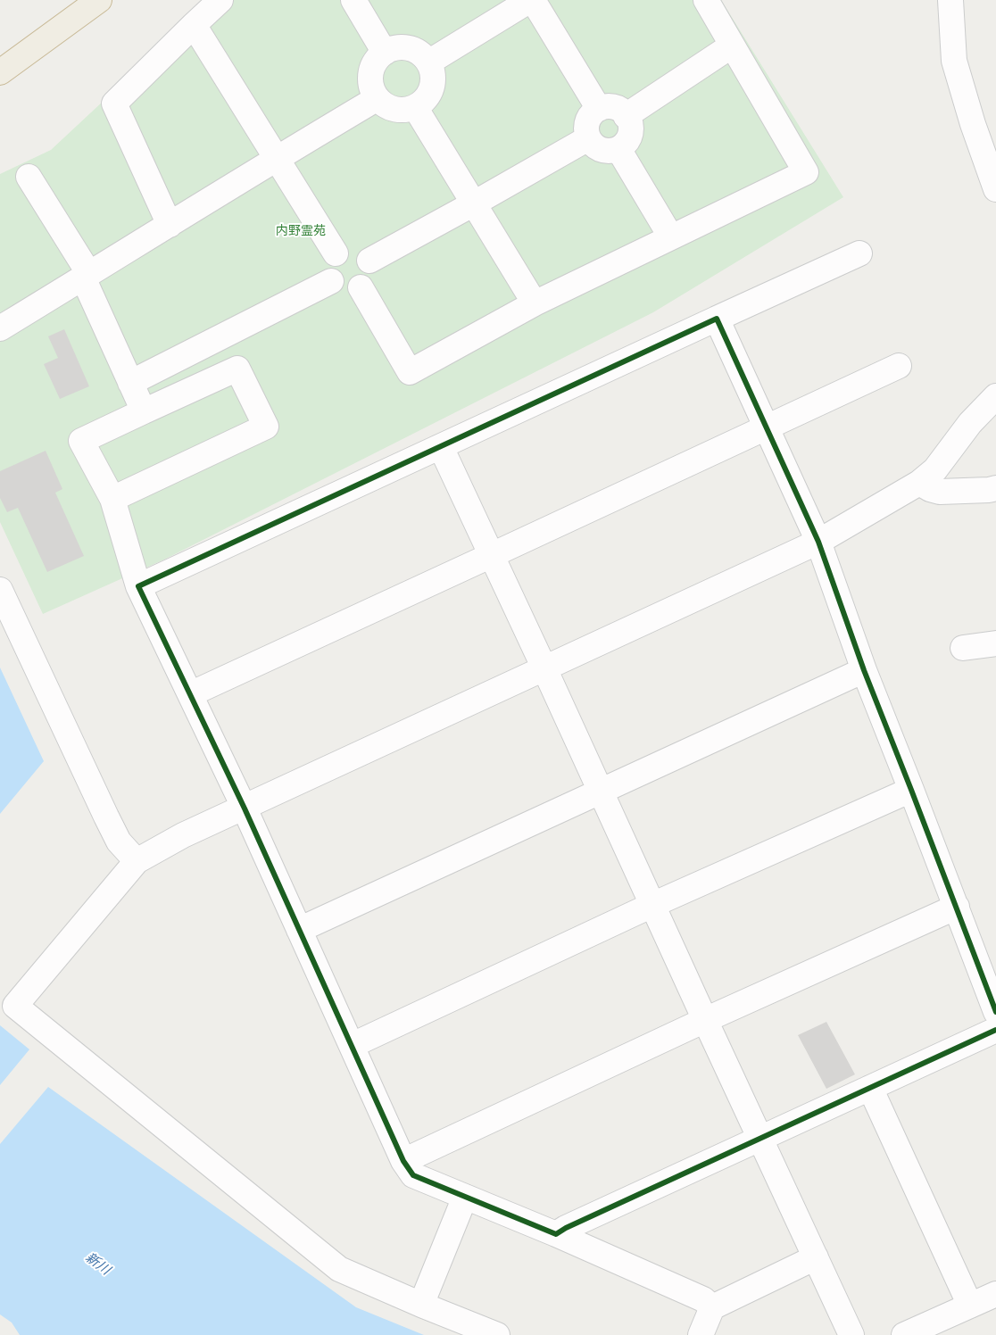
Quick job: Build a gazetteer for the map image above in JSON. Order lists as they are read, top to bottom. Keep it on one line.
{"water":["新川"],"parks":["内野霊苑"]}
